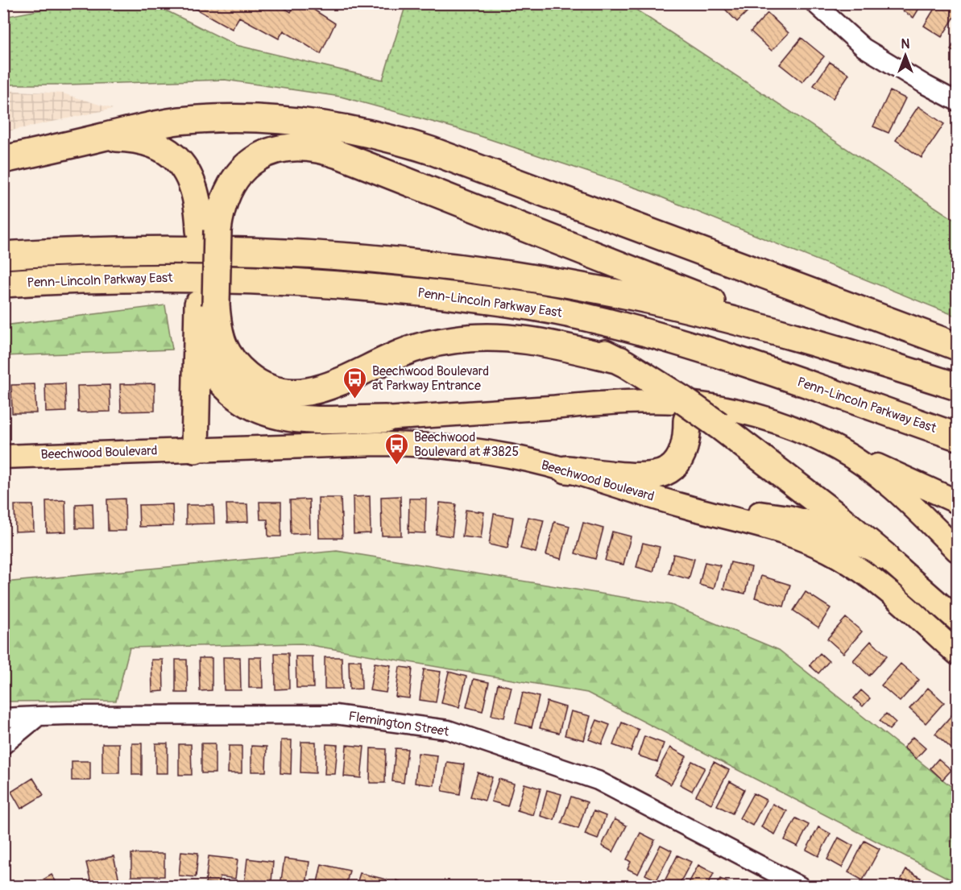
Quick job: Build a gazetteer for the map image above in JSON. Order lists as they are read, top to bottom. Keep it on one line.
{"streets":{"highway":["Penn-Lincoln Parkway East"],"main road":["Beechwood Boulevard"],"street":["Flemington Street"]},"places":{"bus stop":["Beechwood Boulevard at Parkway Entrance","Beechwood Boulevard at #3825"]},"north":"top"}
